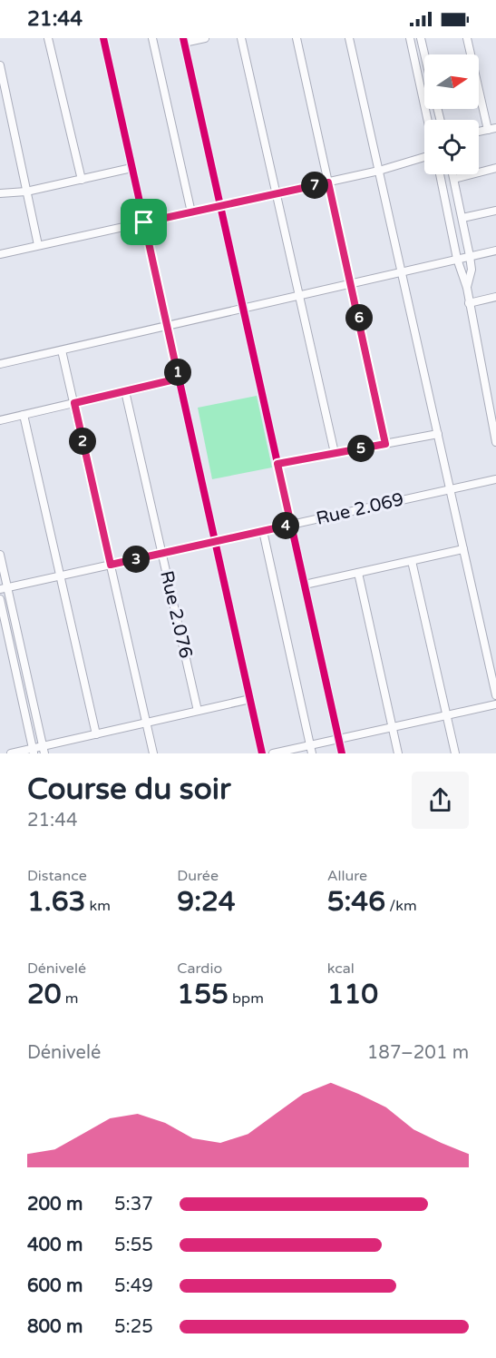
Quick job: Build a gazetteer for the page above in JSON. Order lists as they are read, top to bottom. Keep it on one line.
{"streets":{"street":["Rue 2.069","Rue 2.076"]},"crossings":[["Rue 2.069","Rue 2.076"]],"north":"right","page":{"status":"21:44","pins":["7","6","1","2","5","4","3"],"heading":["Course du soir","21:44"],"stats":[["Distance","1.63 km"],["Durée","9:24"],["Allure","5:46 /km"],["Dénivelé","20 m"],["Cardio","155 bpm"],["kcal","110"]],"chart":["Dénivelé","187–201 m"],"list":[{"name":"200 m","note":"5:37"},{"name":"400 m","note":"5:55"},{"name":"600 m","note":"5:49"},{"name":"800 m","note":"5:25"}]}}
